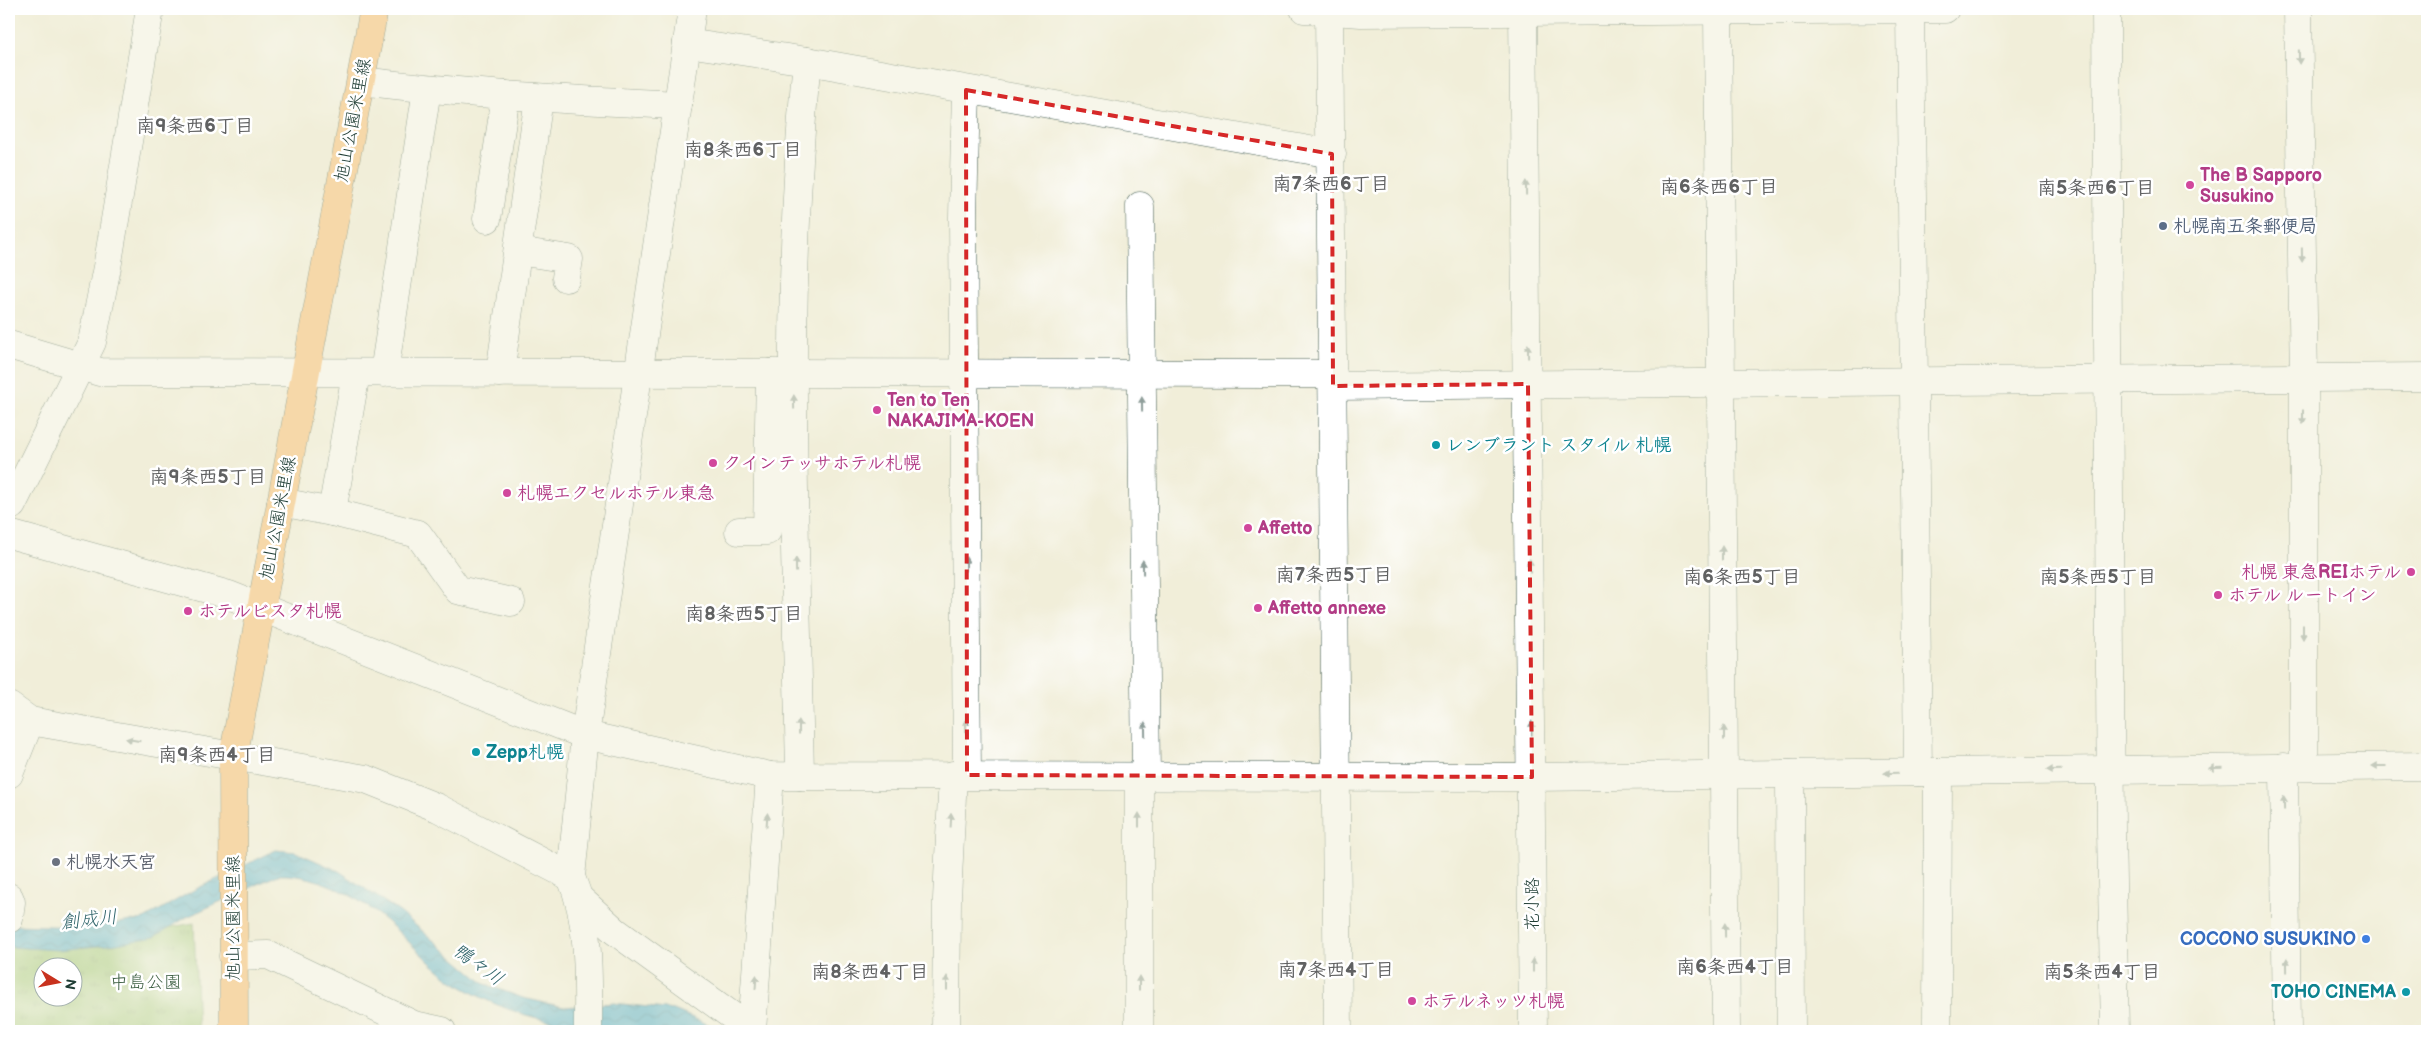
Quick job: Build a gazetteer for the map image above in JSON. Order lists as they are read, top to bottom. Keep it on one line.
{"streets":{"main road":["旭山公園米里線"],"street":["花小路"]},"districts":["南9条西6丁目","南8条西6丁目","南7条西6丁目","南6条西6丁目","南5条西6丁目","南9条西5丁目","南7条西5丁目","南6条西5丁目","南5条西5丁目","南8条西5丁目","南9条西4丁目","南6条西4丁目","南7条西4丁目","南8条西4丁目","南5条西4丁目"],"water":["創成川","鴨々川"],"parks":["中島公園"],"places":["The B Sapporo Susukino","札幌南五条郵便局","Ten to Ten NAKAJIMA-KOEN","レンブラント スタイル 札幌","クインテッサホテル札幌","札幌エクセルホテル東急","Affetto","札幌 東急REIホテル","ホテル ルートイン","Affetto annexe","ホテルビスタ札幌","Zepp札幌","札幌水天宮","COCONO SUSUKINO","TOHO CINEMA","ホテルネッツ札幌"],"north":"right"}
